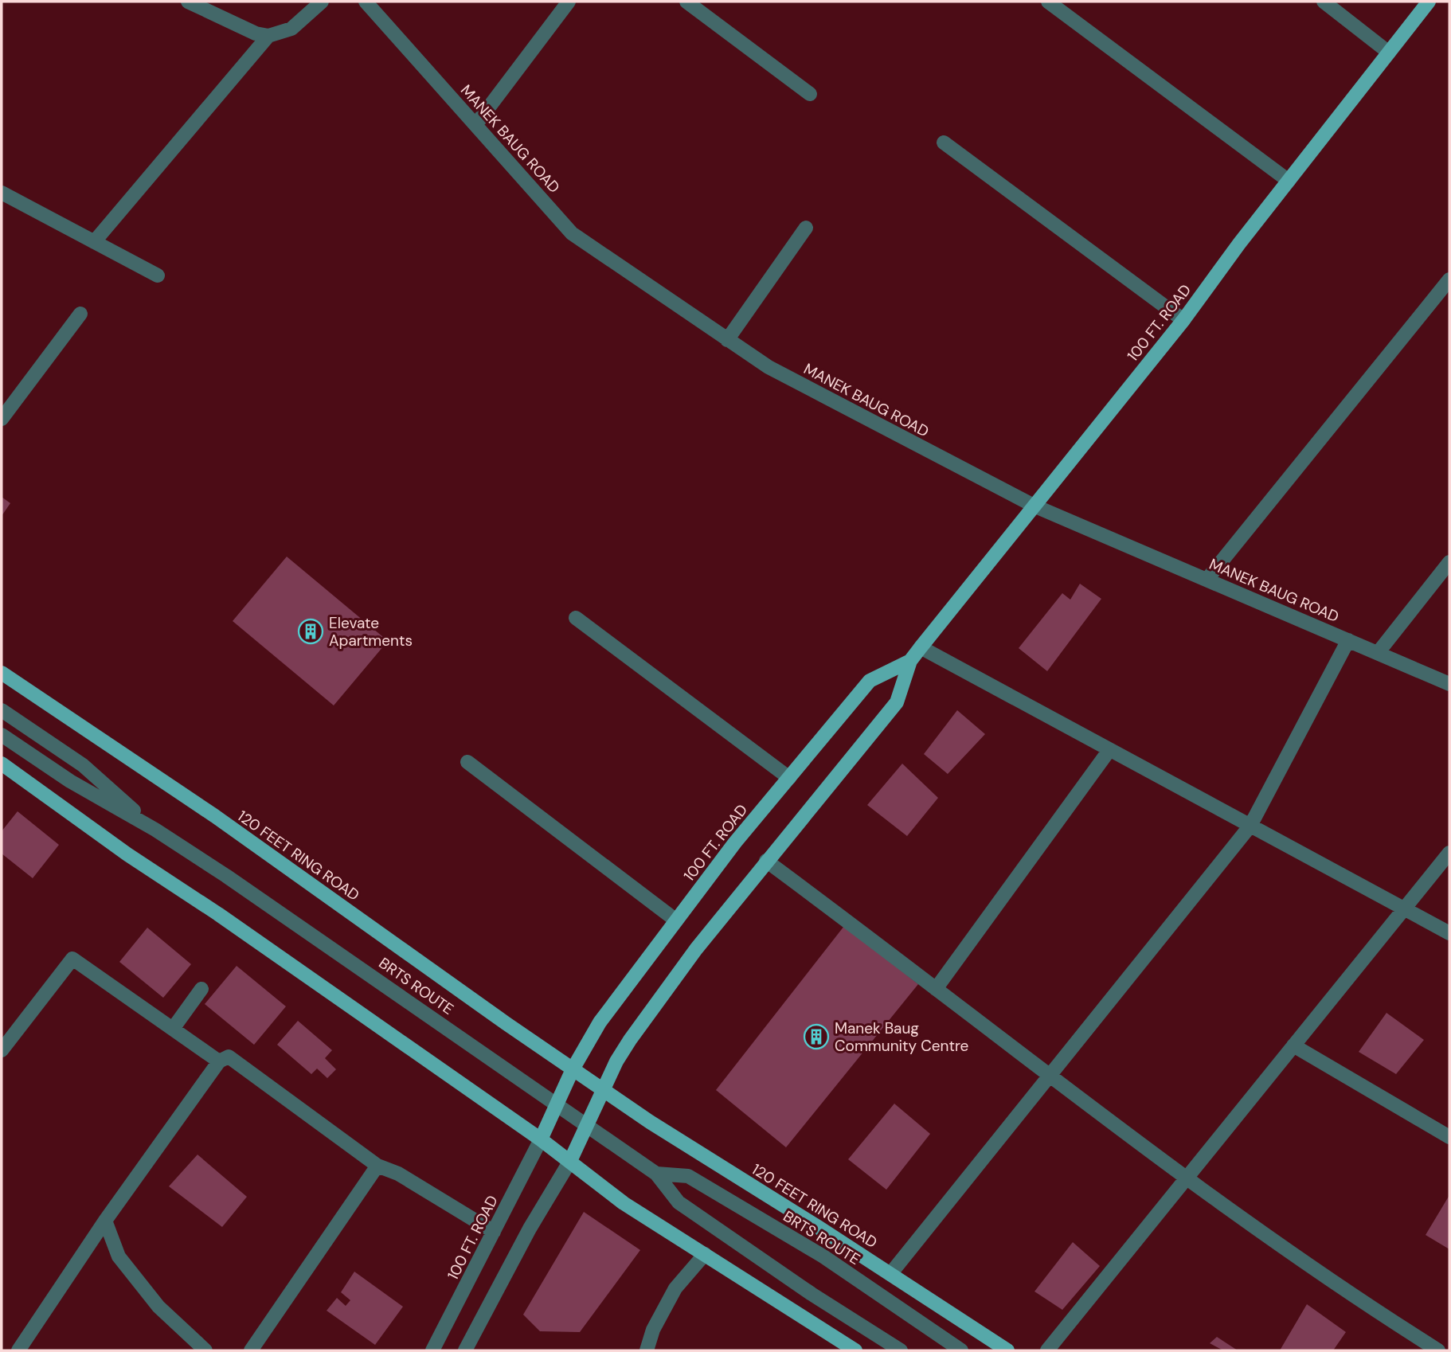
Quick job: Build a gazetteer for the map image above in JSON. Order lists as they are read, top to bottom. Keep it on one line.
{"streets":{"main road":["100 FT. ROAD","120 FEET RING ROAD"],"street":["MANEK BAUG ROAD","BRTS ROUTE"]},"crossings":[["MANEK BAUG ROAD","100 FT. ROAD"],["100 FT. ROAD","120 FEET RING ROAD"],["100 FT. ROAD","BRTS ROUTE"]],"places":{"building":["Elevate Apartments","Manek Baug Community Centre"]}}
